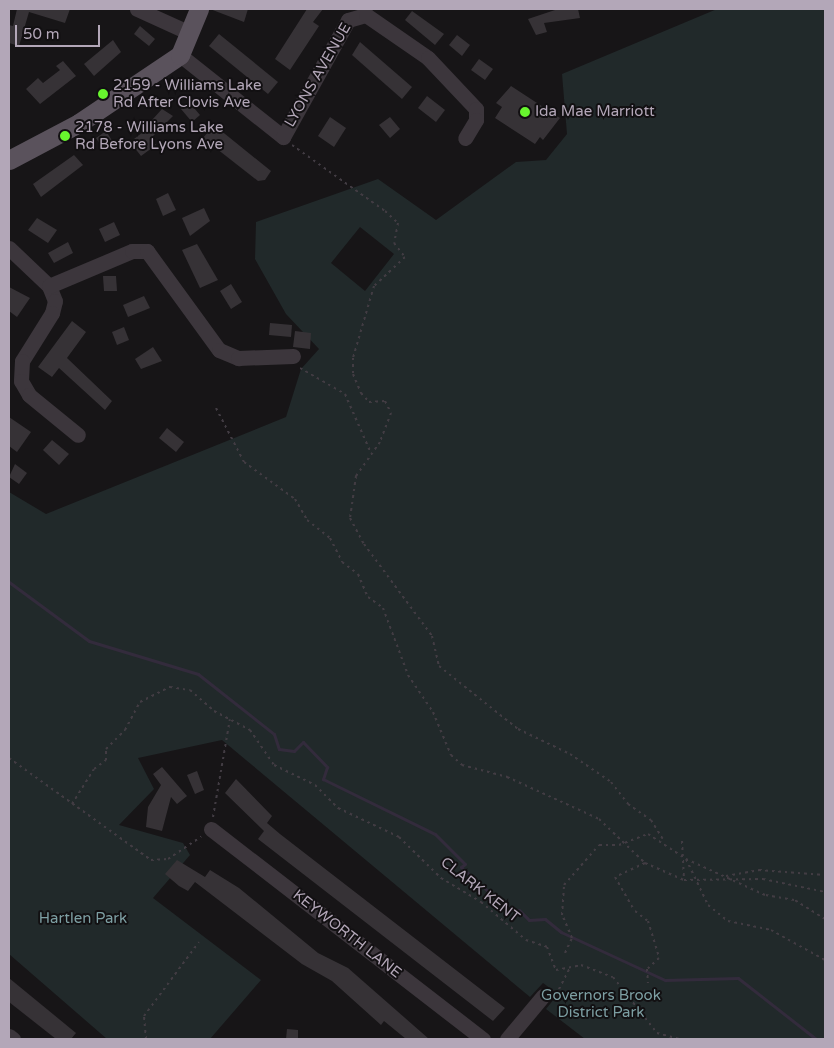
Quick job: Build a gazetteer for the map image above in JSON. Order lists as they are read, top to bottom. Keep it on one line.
{"streets":{"street":["LYONS AVENUE","KEYWORTH LANE"],"path":["CLARK KENT"]},"parks":["Hartlen Park","Governors Brook District Park"],"places":["2159 - Williams Lake Rd After Clovis Ave","Ida Mae Marriott","2178 - Williams Lake Rd Before Lyons Ave"],"scale_bar":"50 m"}
